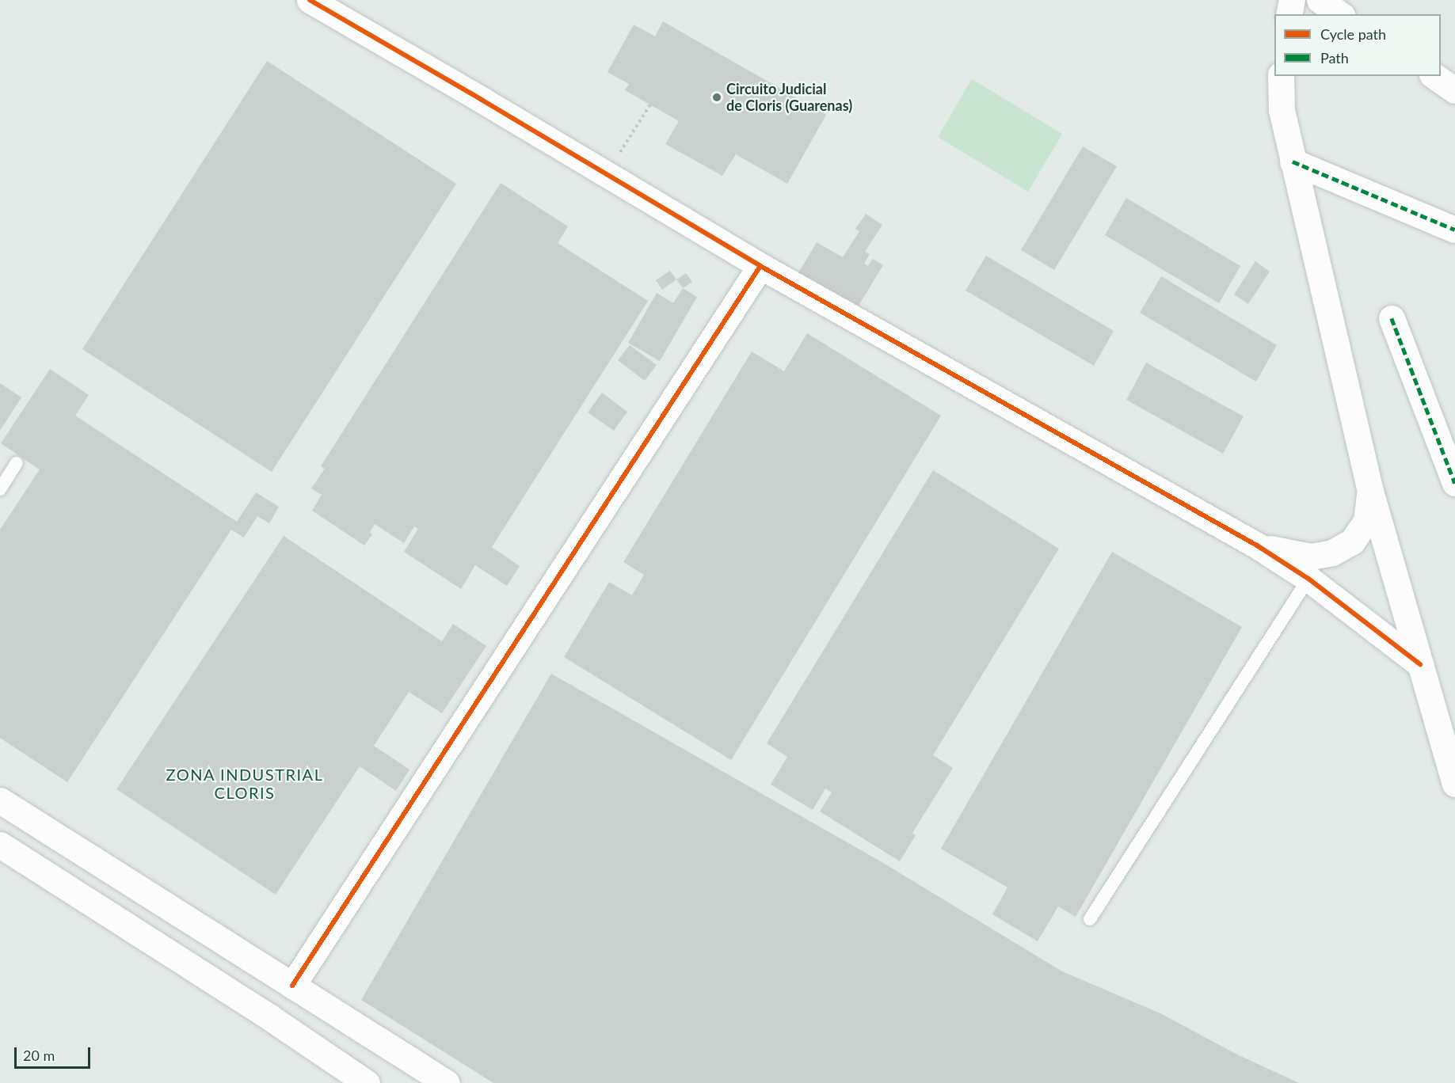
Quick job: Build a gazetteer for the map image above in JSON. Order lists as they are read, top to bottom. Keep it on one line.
{"districts":["ZONA INDUSTRIAL CLORIS"],"places":["Circuito Judicial de Cloris (Guarenas)"],"legend":["Cycle path","Path"],"scale_bar":"20 m"}
